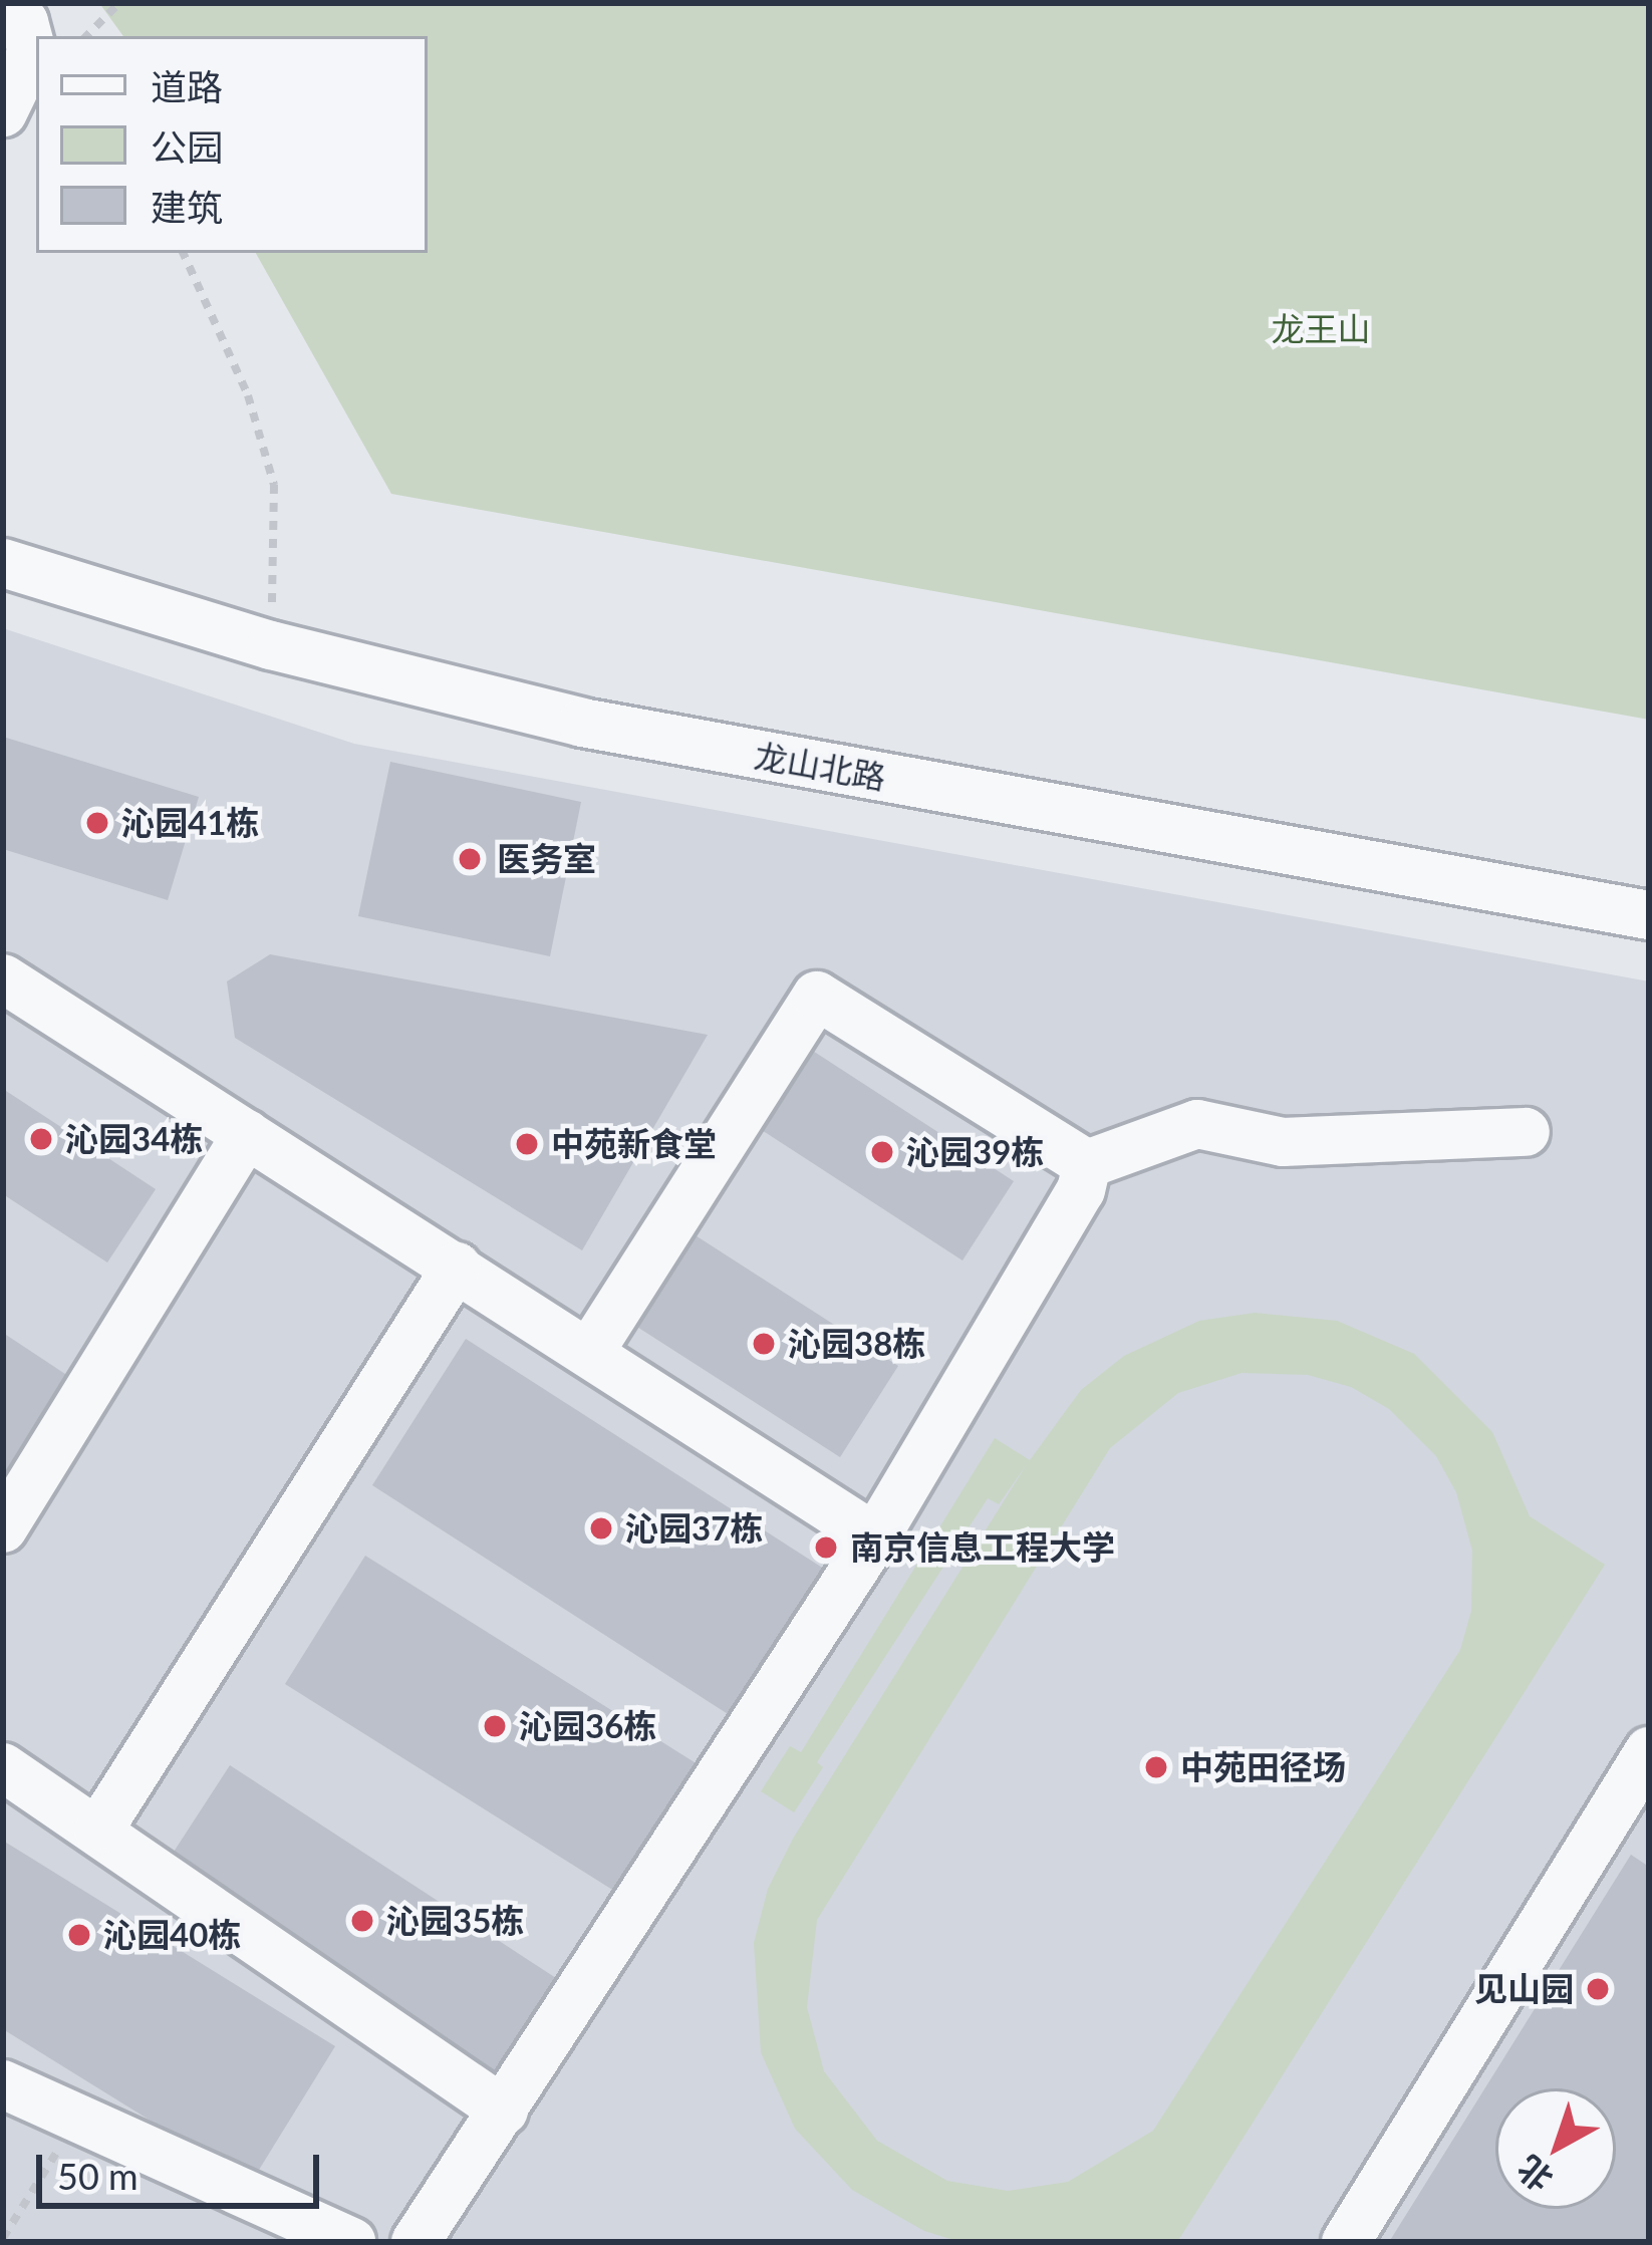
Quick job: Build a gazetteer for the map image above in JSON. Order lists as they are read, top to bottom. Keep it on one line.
{"streets":{"street":["龙山北路"]},"parks":["龙王山"],"places":["沁园41栋","医务室","沁园34栋","中苑新食堂","沁园39栋","沁园38栋","沁园37栋","南京信息工程大学","沁园36栋","中苑田径场","沁园35栋","沁园40栋","见山园"],"legend":["道路","公园","建筑"],"scale_bar":"50 m","north":"bottom left"}
